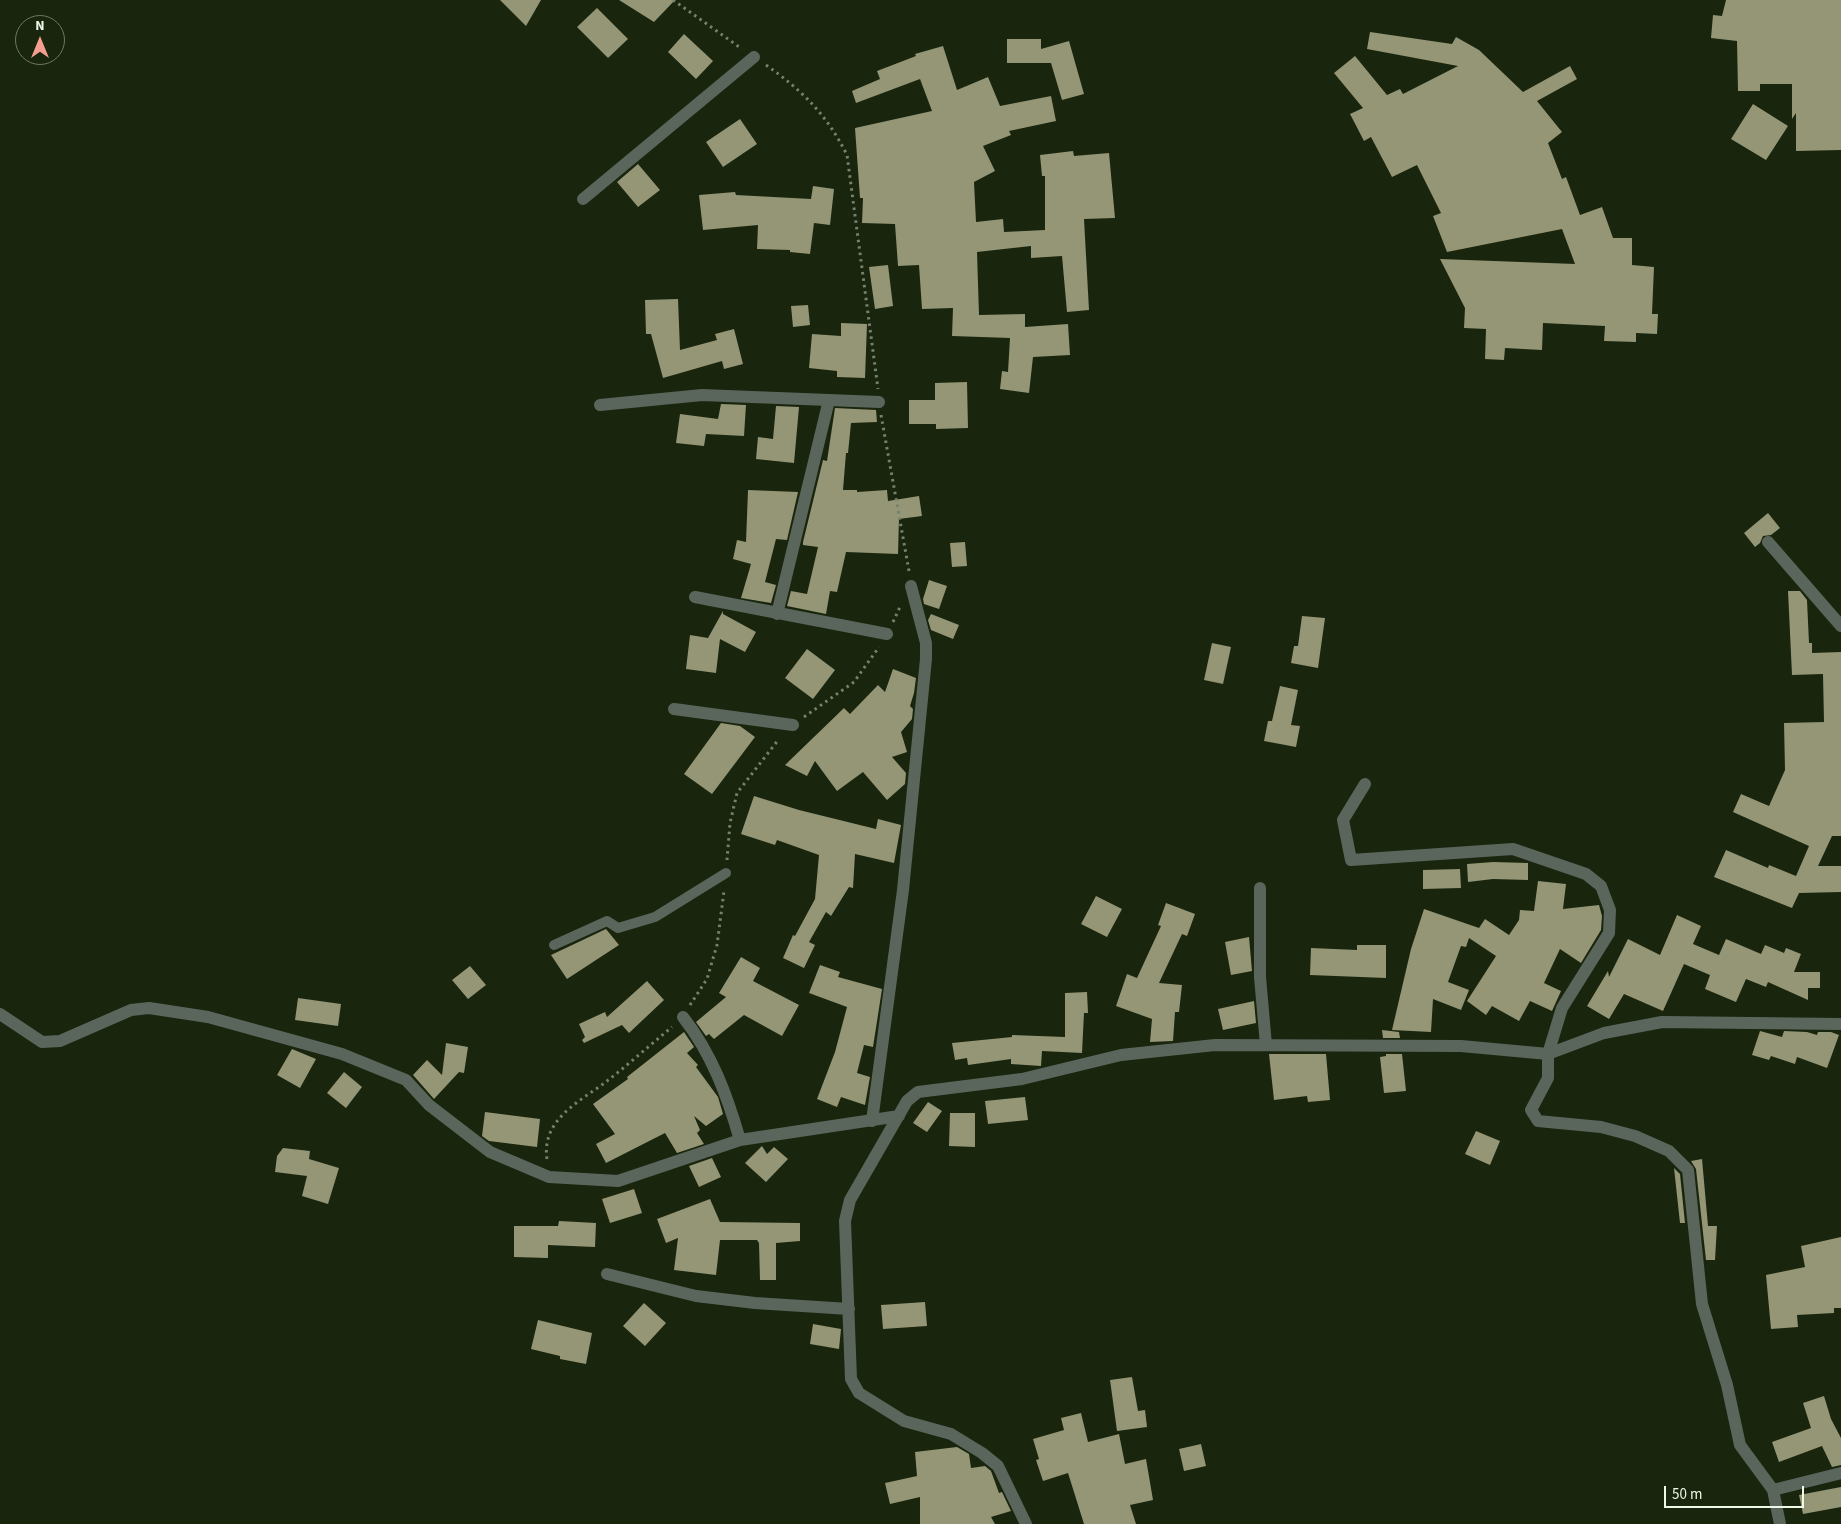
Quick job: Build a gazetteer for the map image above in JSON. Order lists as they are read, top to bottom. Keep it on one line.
{"scale_bar":"50 m","north":"top"}
